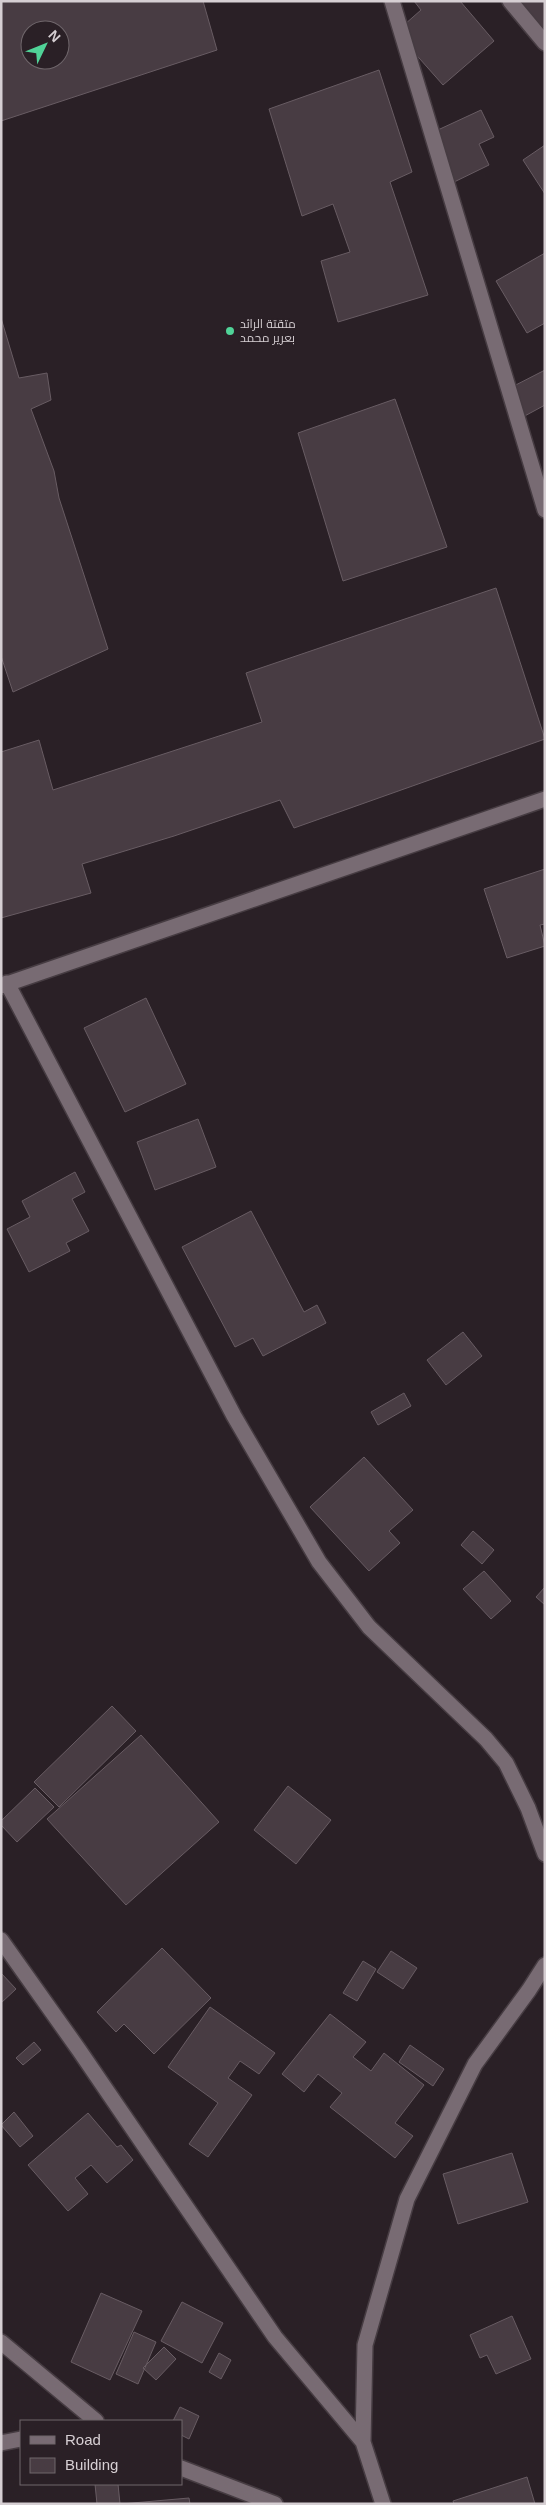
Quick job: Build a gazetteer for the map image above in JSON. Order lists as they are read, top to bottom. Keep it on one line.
{"places":["متقتة الرائد بعرير محمد"],"legend":["Road","Building"],"north":"top right"}
